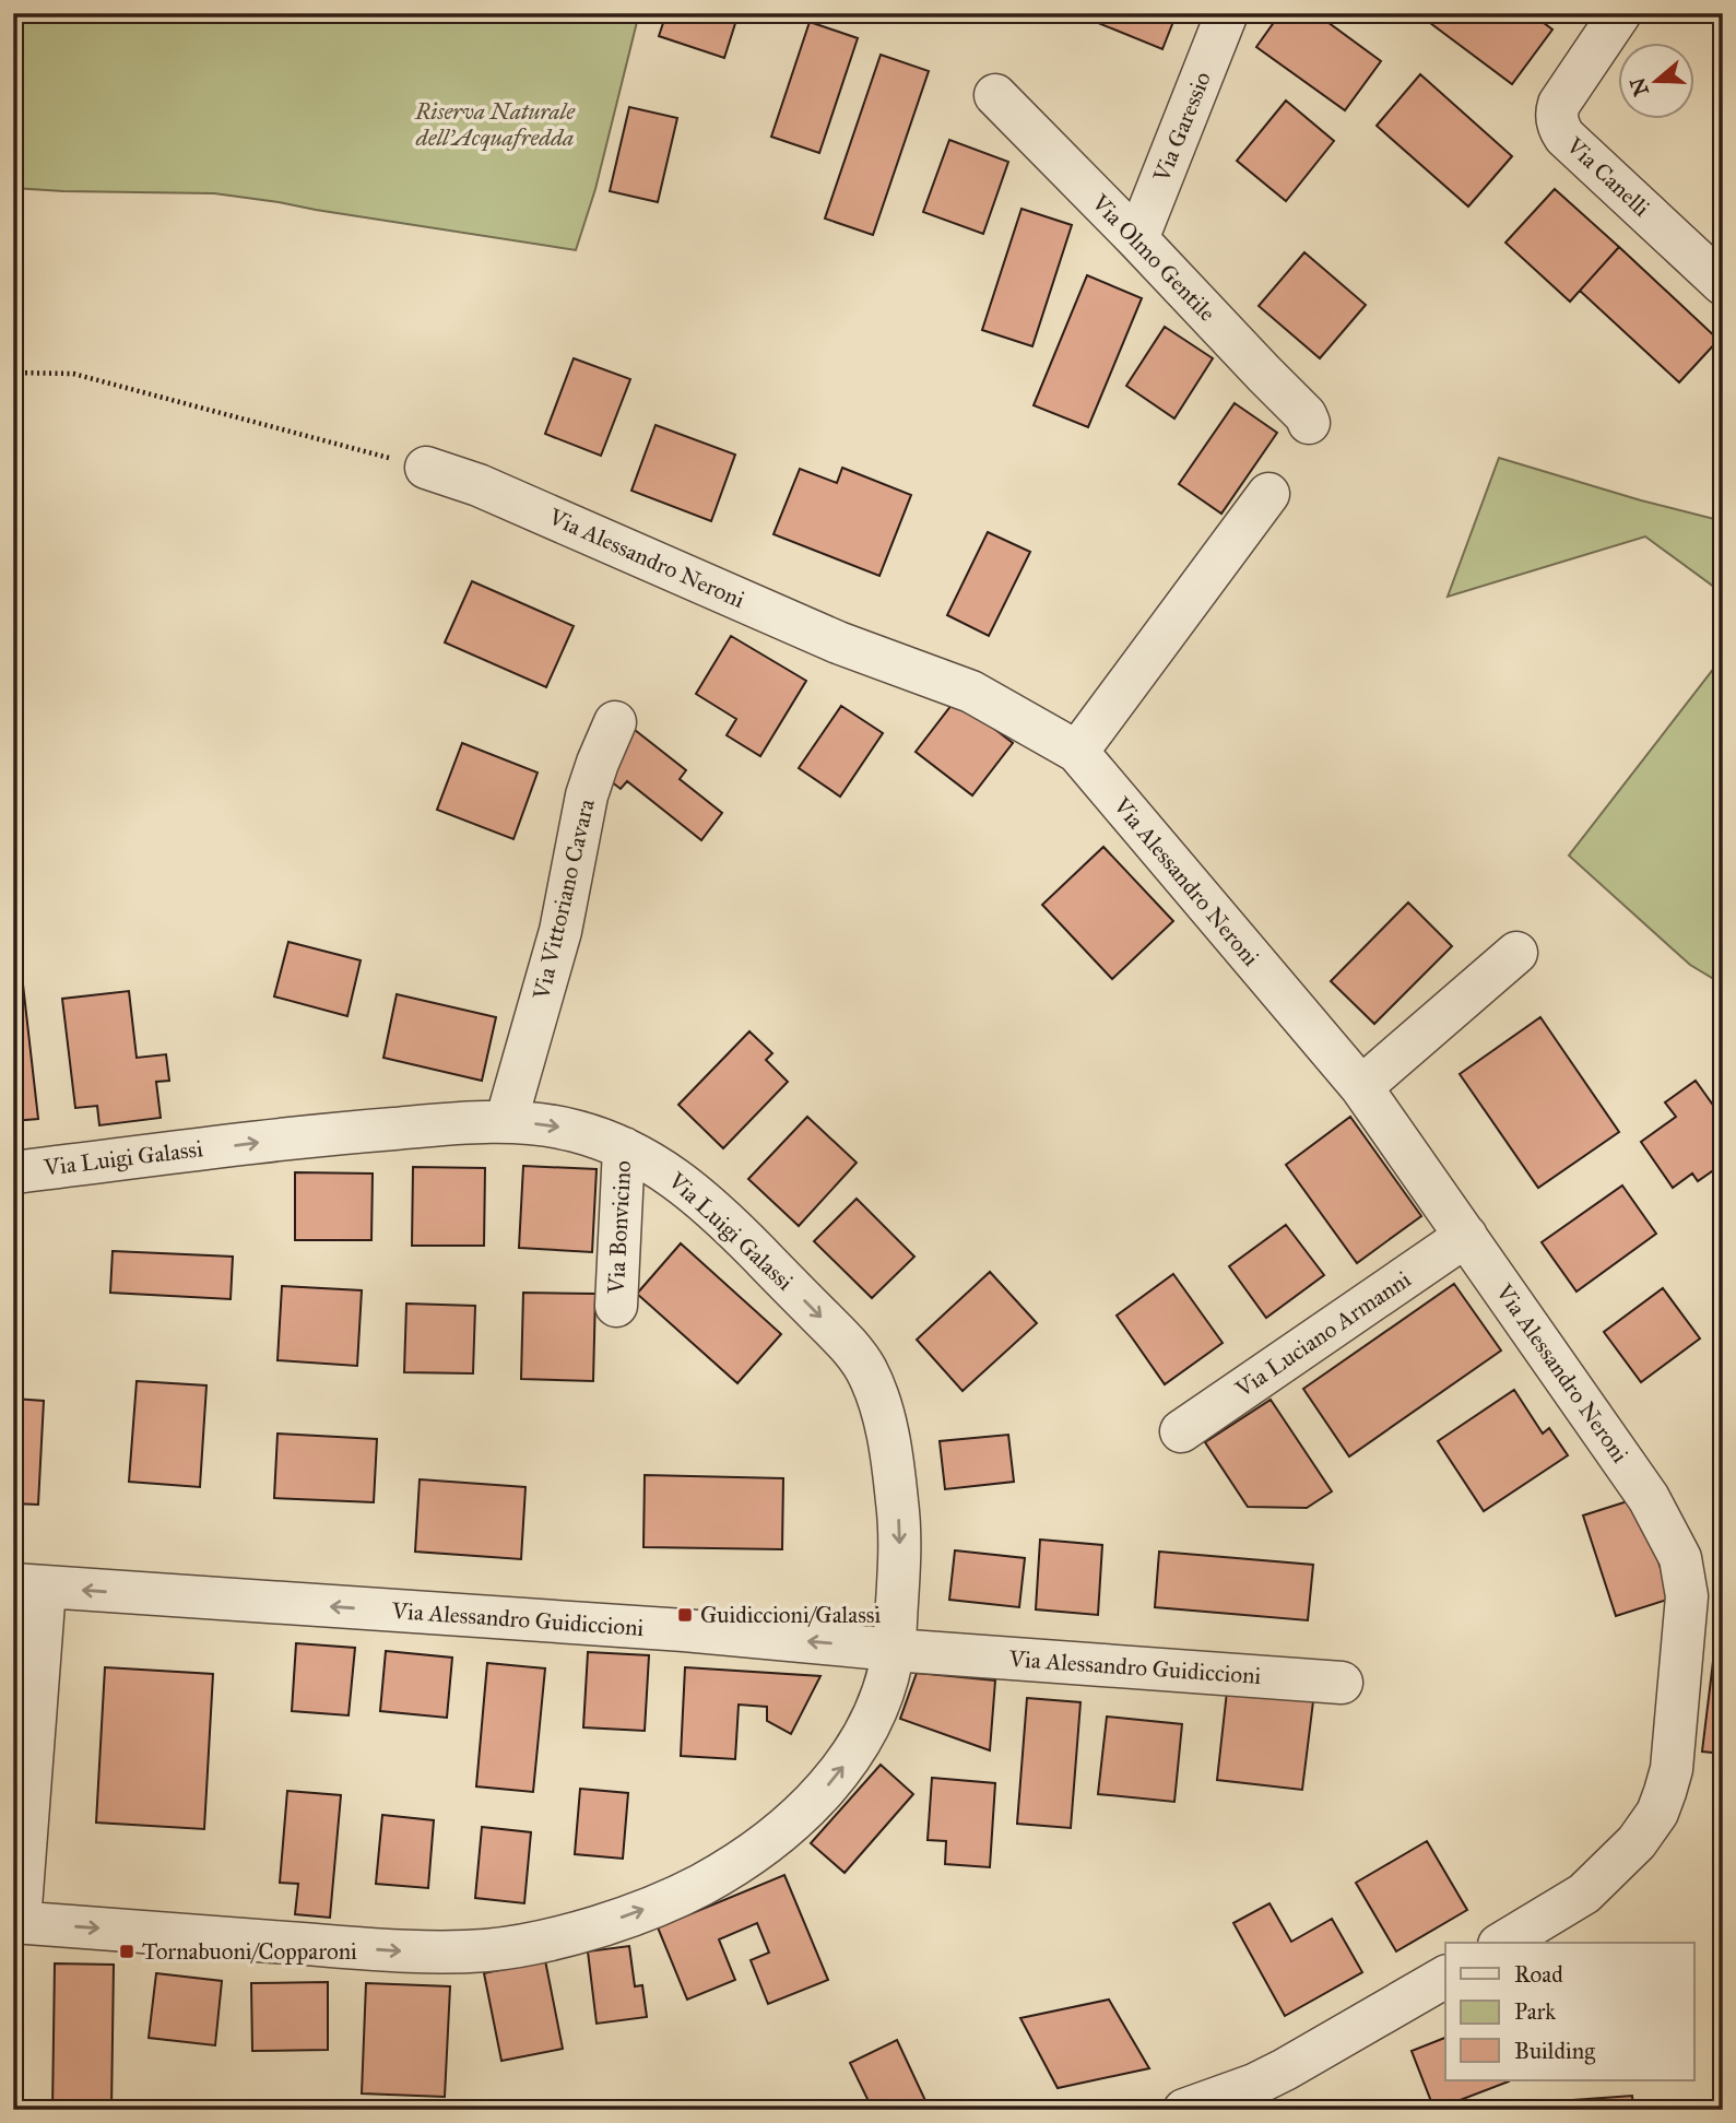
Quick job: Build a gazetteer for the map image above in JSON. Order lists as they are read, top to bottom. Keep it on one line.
{"streets":{"street":["Via Garessio","Via Canelli","Via Olmo Gentile","Via Alessandro Neroni","Via Vittoriano Cavara","Via Luigi Galassi","Via Bonvicino","Via Luciano Armanni","Via Alessandro Guidiccioni"]},"crossings":[["Via Garessio","Via Olmo Gentile"],["Via Alessandro Neroni","Via Luciano Armanni"],["Via Vittoriano Cavara","Via Luigi Galassi"],["Via Luigi Galassi","Via Bonvicino"],["Via Luigi Galassi","Via Alessandro Guidiccioni"]],"one_way":["Via Alessandro Guidiccioni"],"parks":["Riserva Naturale dell'Acquafredda"],"places":{"transit":["Guidiccioni/Galassi","Tornabuoni/Copparoni"]},"legend":["Road","Park","Building"],"north":"left"}
